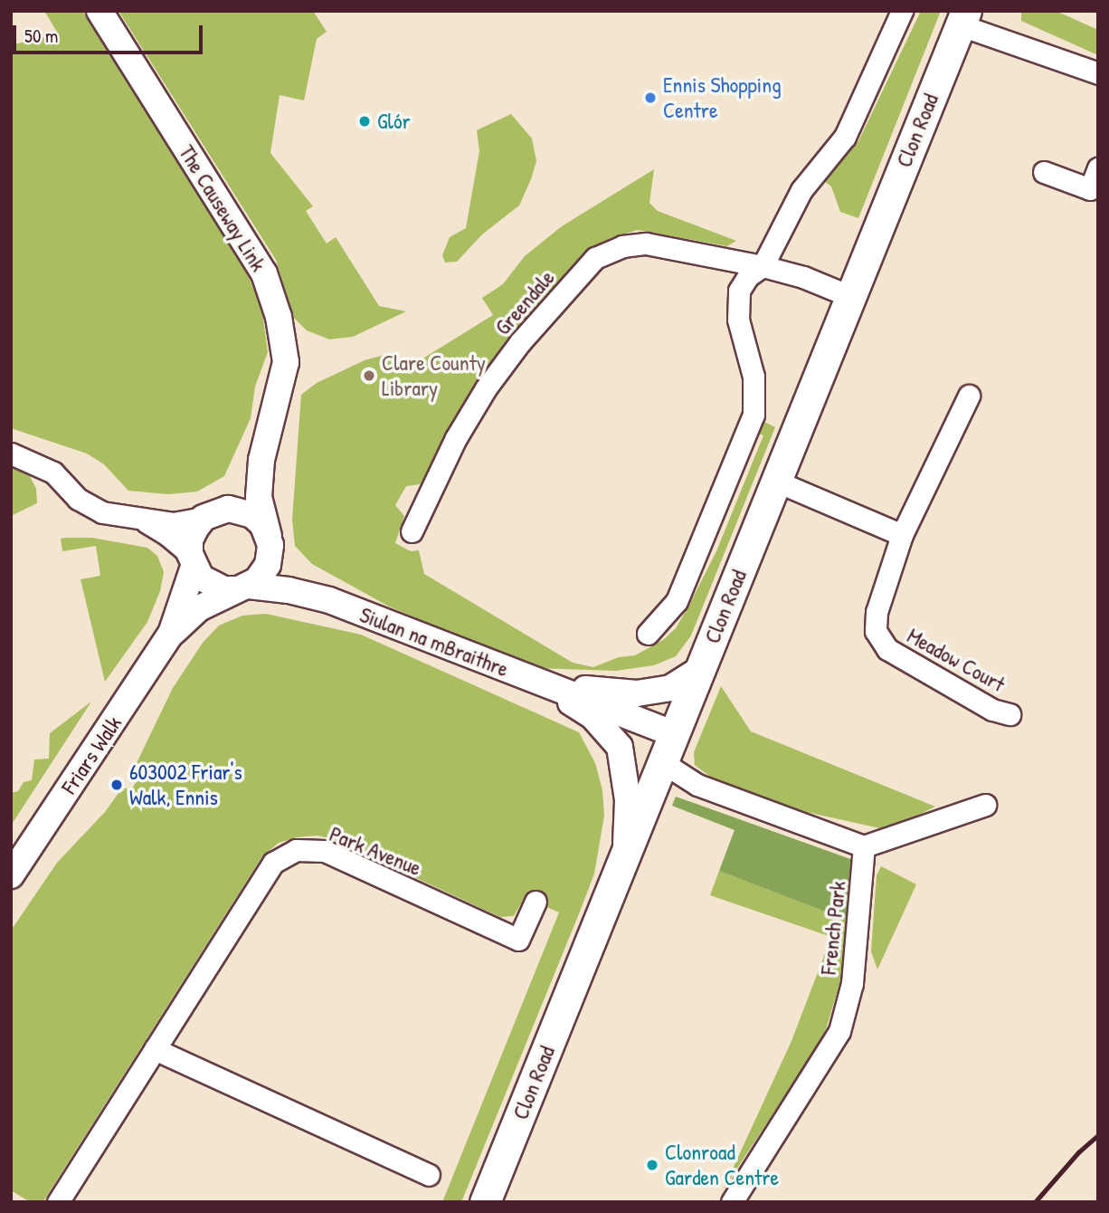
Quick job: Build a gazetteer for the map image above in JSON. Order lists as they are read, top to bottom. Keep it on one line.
{"streets":{"main road":["Clon Road"],"street":["The Causeway Link","Greendale","Siulan na mBraithre","Meadow Court","Friars Walk","Park Avenue","French Park"]},"crossings":[["Clon Road","Greendale"],["Clon Road","Siulan na mBraithre"],["The Causeway Link","Siulan na mBraithre"],["The Causeway Link","Friars Walk"],["Siulan na mBraithre","Friars Walk"]],"places":["Ennis Shopping Centre","Glór","Clare County Library","603002 Friar's Walk, Ennis","Clonroad Garden Centre"],"scale_bar":"50 m"}
